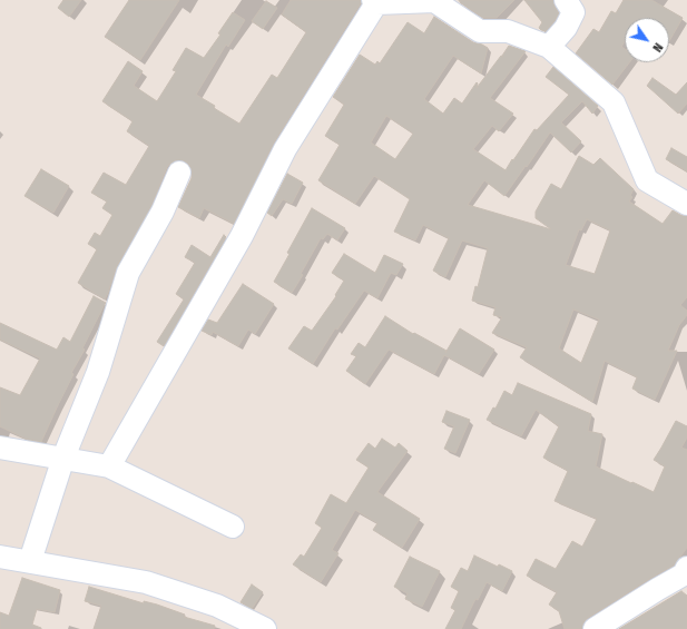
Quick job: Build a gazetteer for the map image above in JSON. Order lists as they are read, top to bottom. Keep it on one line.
{"north":"bottom right"}
